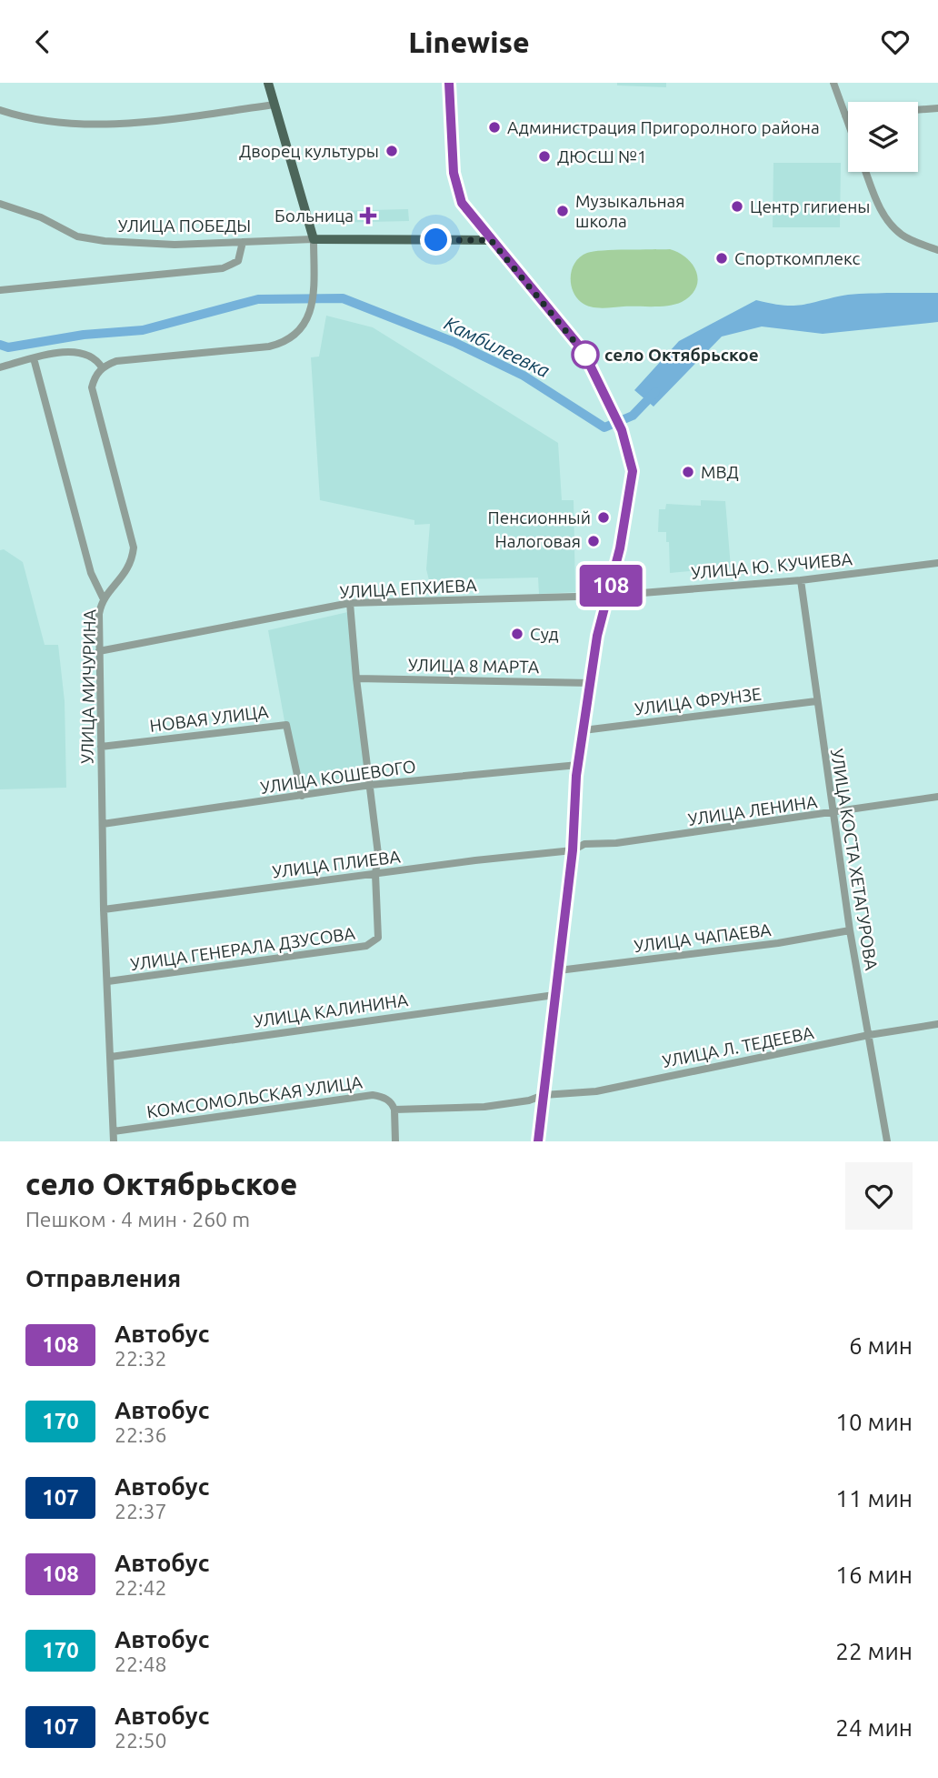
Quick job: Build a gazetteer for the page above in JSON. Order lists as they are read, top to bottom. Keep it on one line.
{"streets":{"main road":["УЛИЦА ПОБЕДЫ"],"street":["УЛИЦА Ю. КУЧИЕВА","УЛИЦА ЕПХИЕВА","УЛИЦА 8 МАРТА","УЛИЦА МИЧУРИНА","УЛИЦА ФРУНЗЕ","НОВАЯ УЛИЦА","УЛИЦА КОШЕВОГО","УЛИЦА ЛЕНИНА","УЛИЦА КОСТА ХЕТАГУРОВА","УЛИЦА ПЛИЕВА","УЛИЦА ЧАПАЕВА","УЛИЦА ГЕНЕРАЛА ДЗУСОВА","УЛИЦА КАЛИНИНА","УЛИЦА Л. ТЕДЕЕВА","КОМСОМОЛЬСКАЯ УЛИЦА"]},"crossings":[["УЛИЦА Ю. КУЧИЕВА","УЛИЦА ЕПХИЕВА"],["УЛИЦА Ю. КУЧИЕВА","УЛИЦА КОСТА ХЕТАГУРОВА"],["УЛИЦА ЕПХИЕВА","УЛИЦА МИЧУРИНА"],["УЛИЦА МИЧУРИНА","НОВАЯ УЛИЦА"],["УЛИЦА МИЧУРИНА","УЛИЦА КОШЕВОГО"],["УЛИЦА МИЧУРИНА","УЛИЦА ПЛИЕВА"],["УЛИЦА МИЧУРИНА","УЛИЦА ГЕНЕРАЛА ДЗУСОВА"],["УЛИЦА МИЧУРИНА","УЛИЦА КАЛИНИНА"],["УЛИЦА МИЧУРИНА","КОМСОМОЛЬСКАЯ УЛИЦА"],["УЛИЦА ФРУНЗЕ","УЛИЦА КОСТА ХЕТАГУРОВА"],["НОВАЯ УЛИЦА","УЛИЦА КОШЕВОГО"],["УЛИЦА ЛЕНИНА","УЛИЦА КОСТА ХЕТАГУРОВА"],["УЛИЦА ЛЕНИНА","УЛИЦА ПЛИЕВА"],["УЛИЦА КОСТА ХЕТАГУРОВА","УЛИЦА ЧАПАЕВА"],["УЛИЦА КОСТА ХЕТАГУРОВА","УЛИЦА Л. ТЕДЕЕВА"],["УЛИЦА ПЛИЕВА","УЛИЦА ГЕНЕРАЛА ДЗУСОВА"]],"water":["Камбилеевка"],"places":{"other":["Администрация Пригоролного района","Дворец культуры","ДЮСШ №1","Центр гигиены","Музыкальная школа","Спорткомплекс","село Октябрьское","МВД","Пенсионный","Налоговая","Суд"],"health":["Больница"]},"lines":["bus line 108"],"page":{"header":"Linewise","on_map":"108","heading":[["село Октябрьское","Пешком · 4 мин · 260 m"],"Отправления"],"list":[{"mark":"108","name":"Автобус","note":"22:32","value":"6 мин"},{"mark":"170","name":"Автобус","note":"22:36","value":"10 мин"},{"mark":"107","name":"Автобус","note":"22:37","value":"11 мин"},{"mark":"108","name":"Автобус","note":"22:42","value":"16 мин"},{"mark":"170","name":"Автобус","note":"22:48","value":"22 мин"},{"mark":"107","name":"Автобус","note":"22:50","value":"24 мин"}]}}
